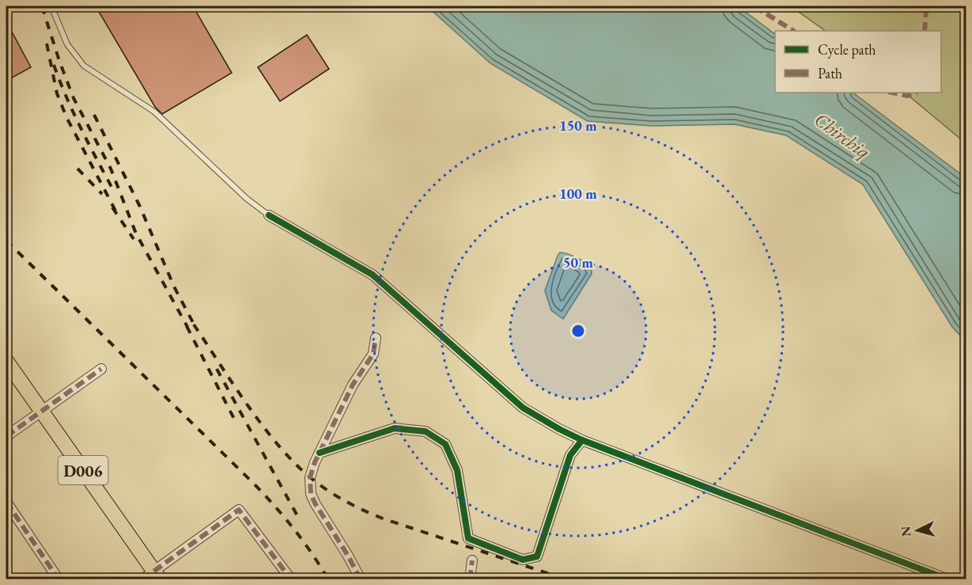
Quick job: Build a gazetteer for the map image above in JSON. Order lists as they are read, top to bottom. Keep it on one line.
{"streets":{"main road":["D006"]},"water":["Chirchiq"],"legend":["Cycle path","Path"],"north":"left","rings":["150 m","100 m","50 m"]}
